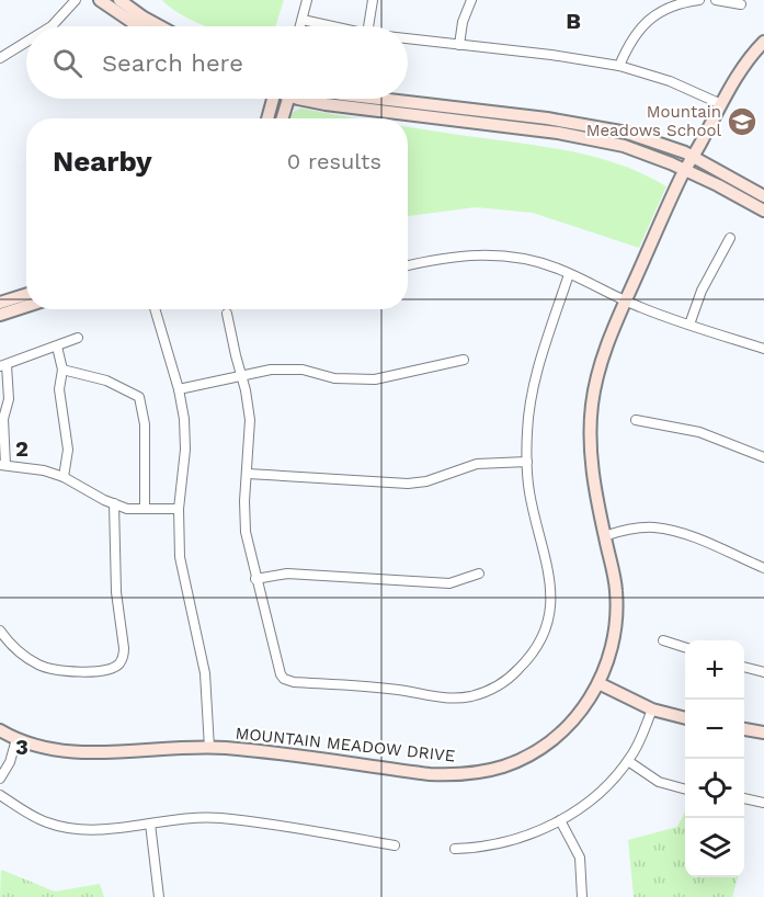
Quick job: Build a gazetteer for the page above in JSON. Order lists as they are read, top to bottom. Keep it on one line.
{"streets":{"street":["MOUNTAIN MEADOW DRIVE"]},"places":{"school or university":["Mountain Meadows School"]},"page":{"search":"Search here","heading":["Nearby","0 results"],"map_buttons":["+","−"]},"grid":{"columns":["B"],"rows":["2","3"]}}
